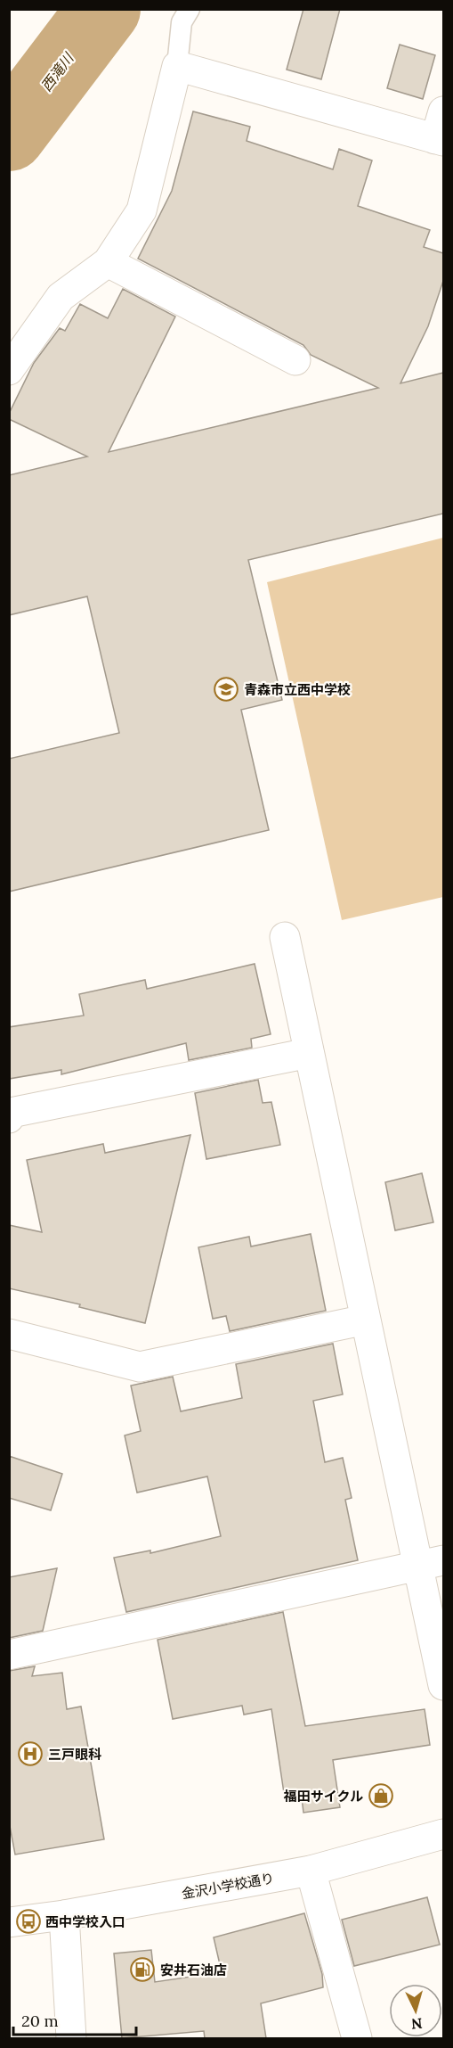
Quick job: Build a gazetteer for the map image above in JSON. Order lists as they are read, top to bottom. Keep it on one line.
{"streets":{"street":["金沢小学校通り"]},"water":["西滝川"],"places":{"school or university":["青森市立西中学校"],"hospital":["三戸眼科"],"shop":["福田サイクル"],"bus stop":["西中学校入口"],"fuel station":["安井石油店"]},"scale_bar":"20 m","north":"bottom"}
